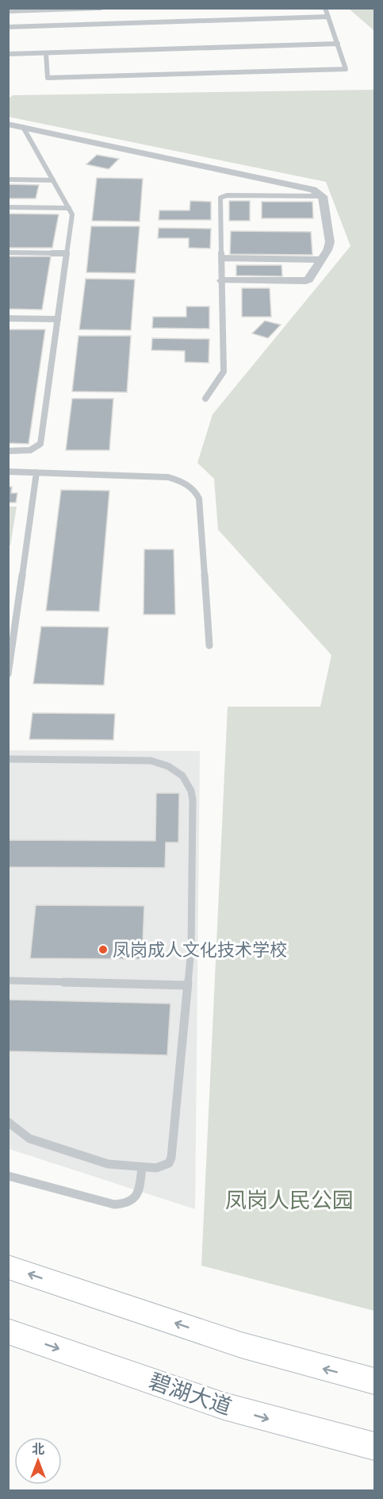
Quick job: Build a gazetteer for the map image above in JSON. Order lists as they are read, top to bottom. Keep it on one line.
{"streets":{"street":["碧湖大道"]},"parks":["凤岗人民公园"],"places":["凤岗成人文化技术学校"],"north":"top"}
